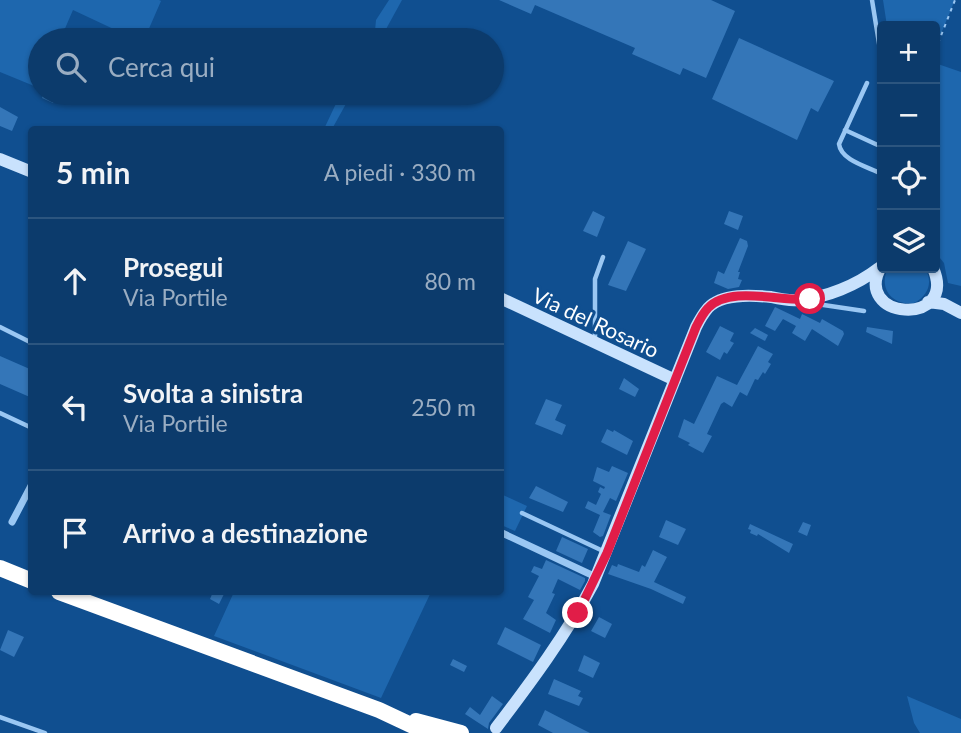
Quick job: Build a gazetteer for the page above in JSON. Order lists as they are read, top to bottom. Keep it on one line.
{"streets":{"street":["Via del Rosario"]},"page":{"map_buttons":["+","−"],"search":"Cerca qui","heading":["5 min","A piedi · 330 m"],"list":[["Prosegui","Via Portile","80 m"],["Svolta a sinistra","Via Portile","250 m"],"Arrivo a destinazione"]}}
